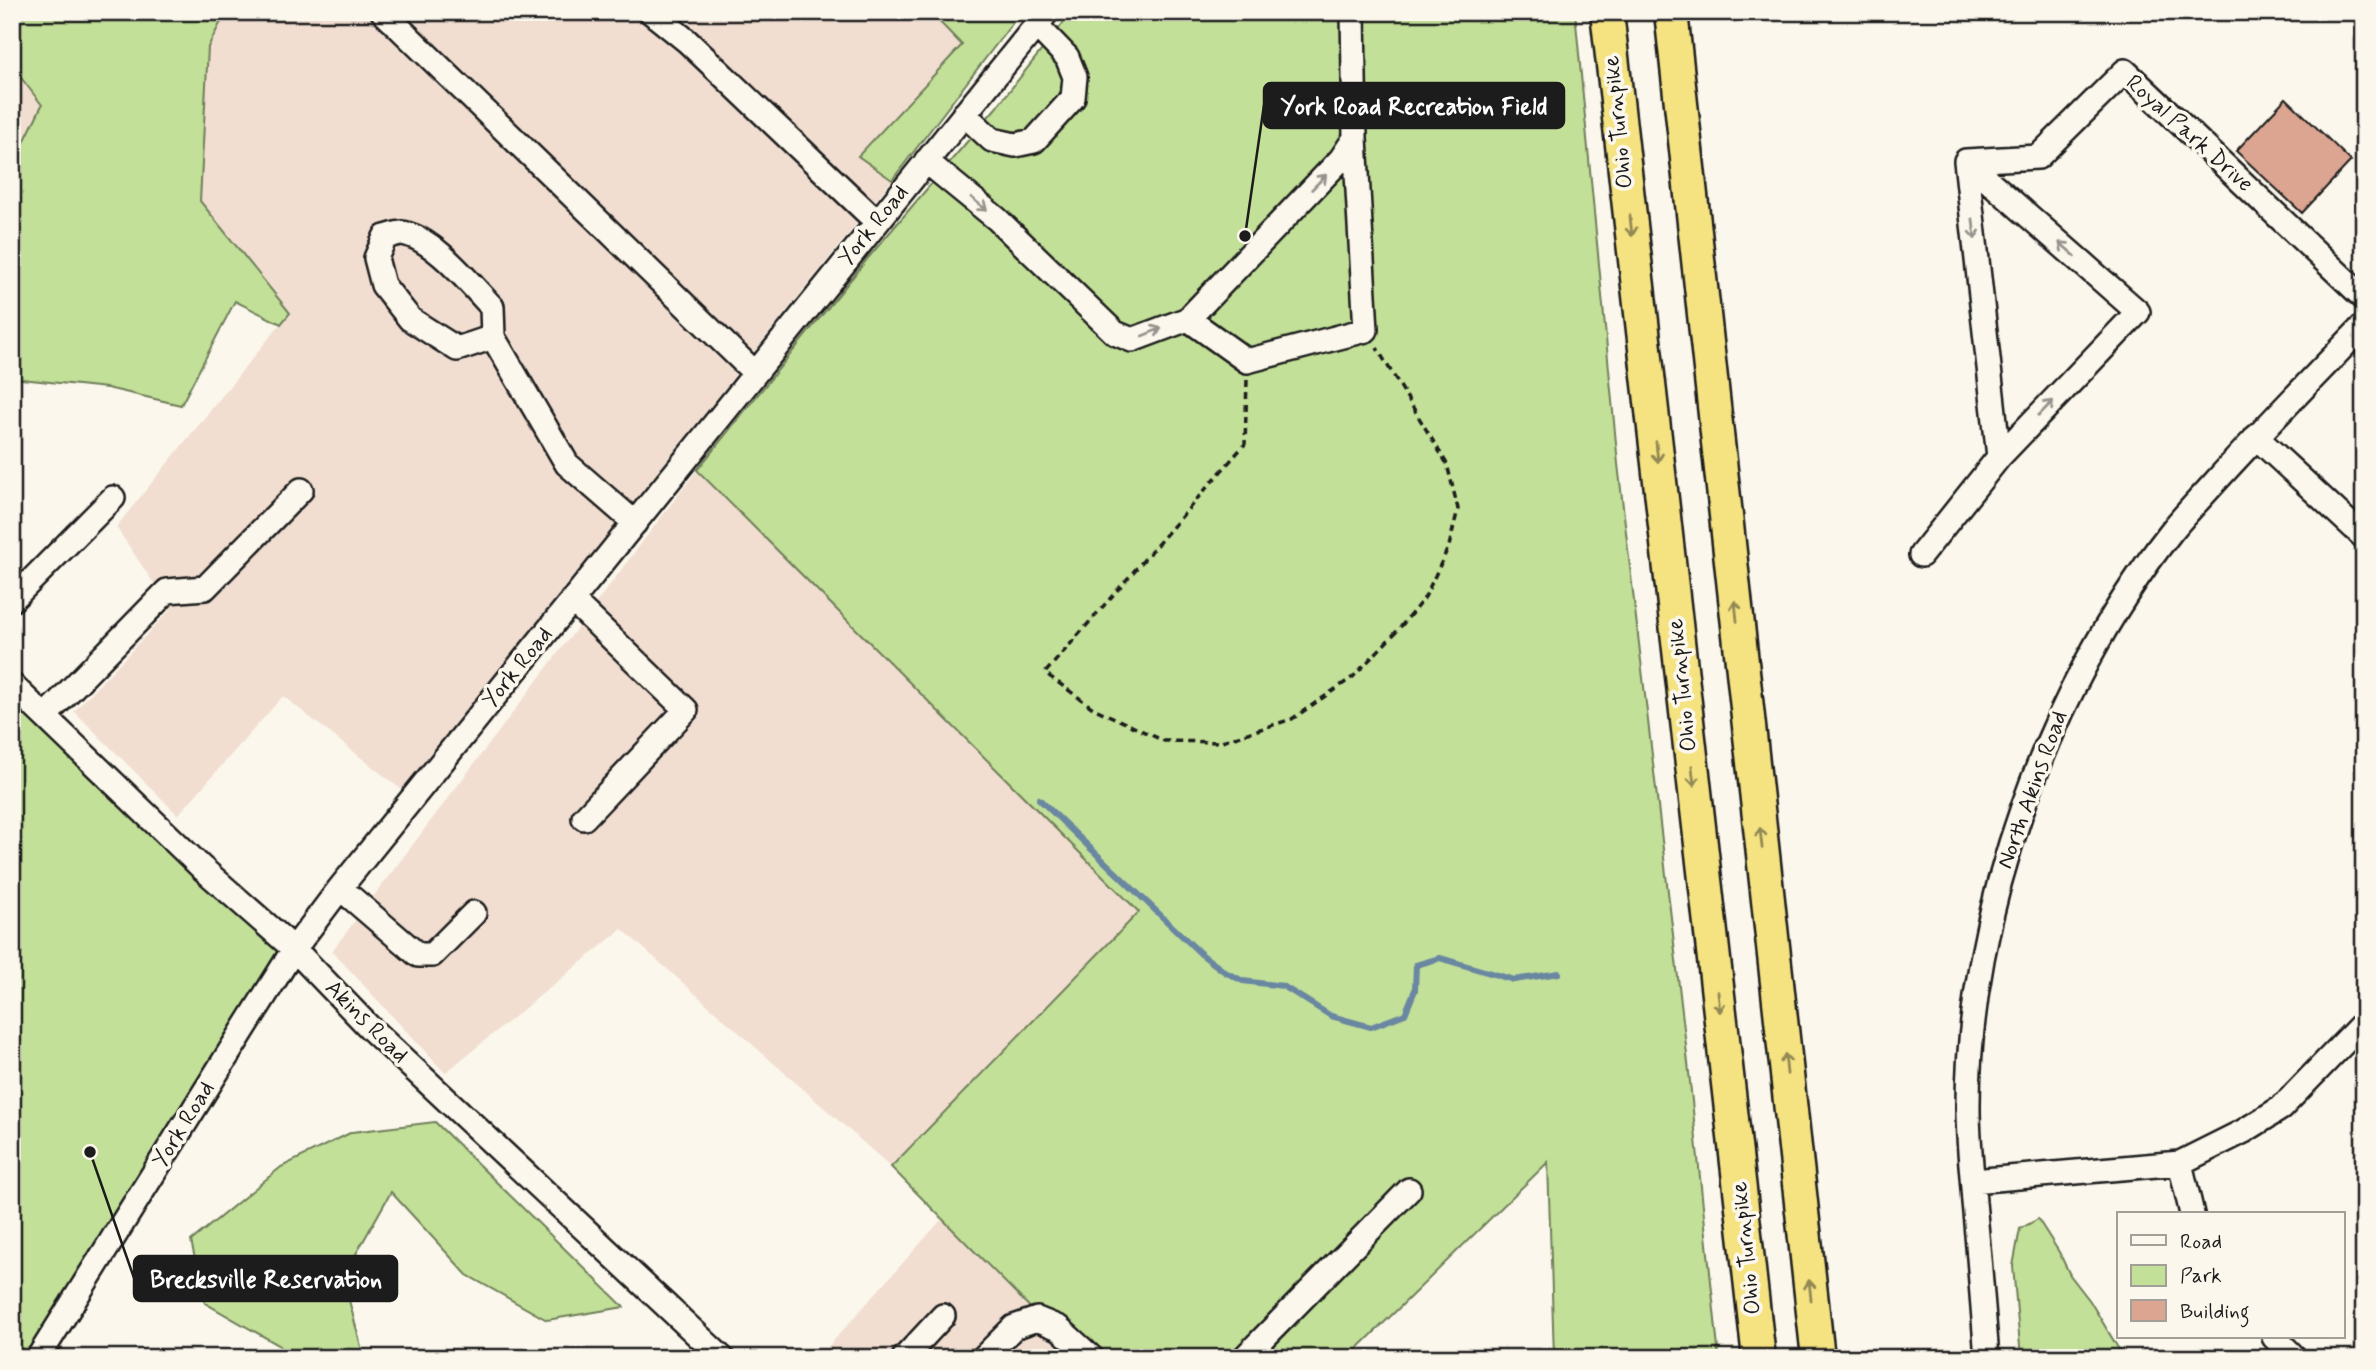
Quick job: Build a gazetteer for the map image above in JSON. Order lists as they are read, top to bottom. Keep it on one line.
{"streets":{"highway":["Ohio Turnpike"],"street":["Royal Park Drive","York Road","North Akins Road","Akins Road"]},"crossings":[["York Road","Akins Road"]],"places":["York Road Recreation Field","Brecksville Reservation"],"legend":["Road","Park","Building"]}
